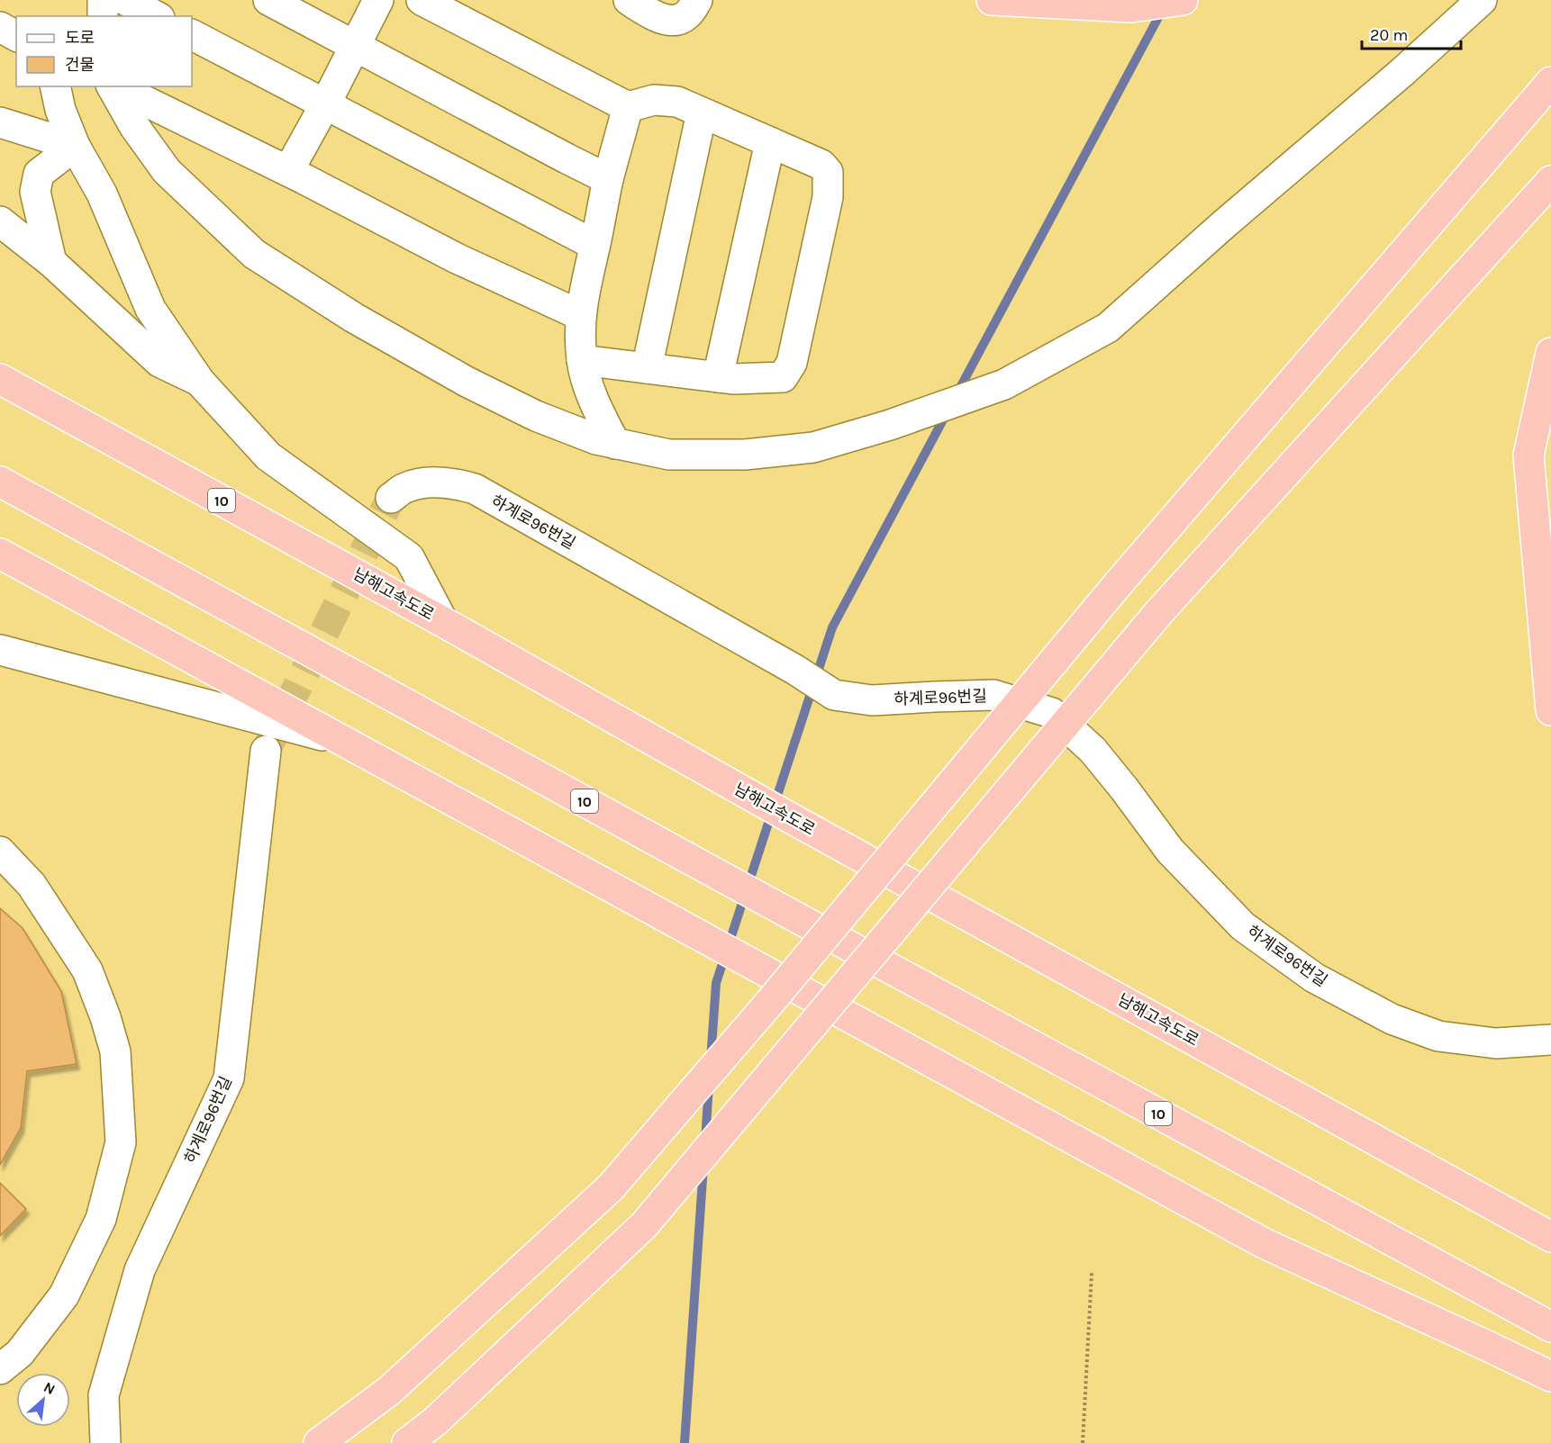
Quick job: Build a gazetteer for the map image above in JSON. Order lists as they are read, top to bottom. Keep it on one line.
{"streets":{"highway":["10","남해고속도로"],"street":["하계로96번길"]},"legend":["도로","건물"],"scale_bar":"20 m","north":"top right"}
